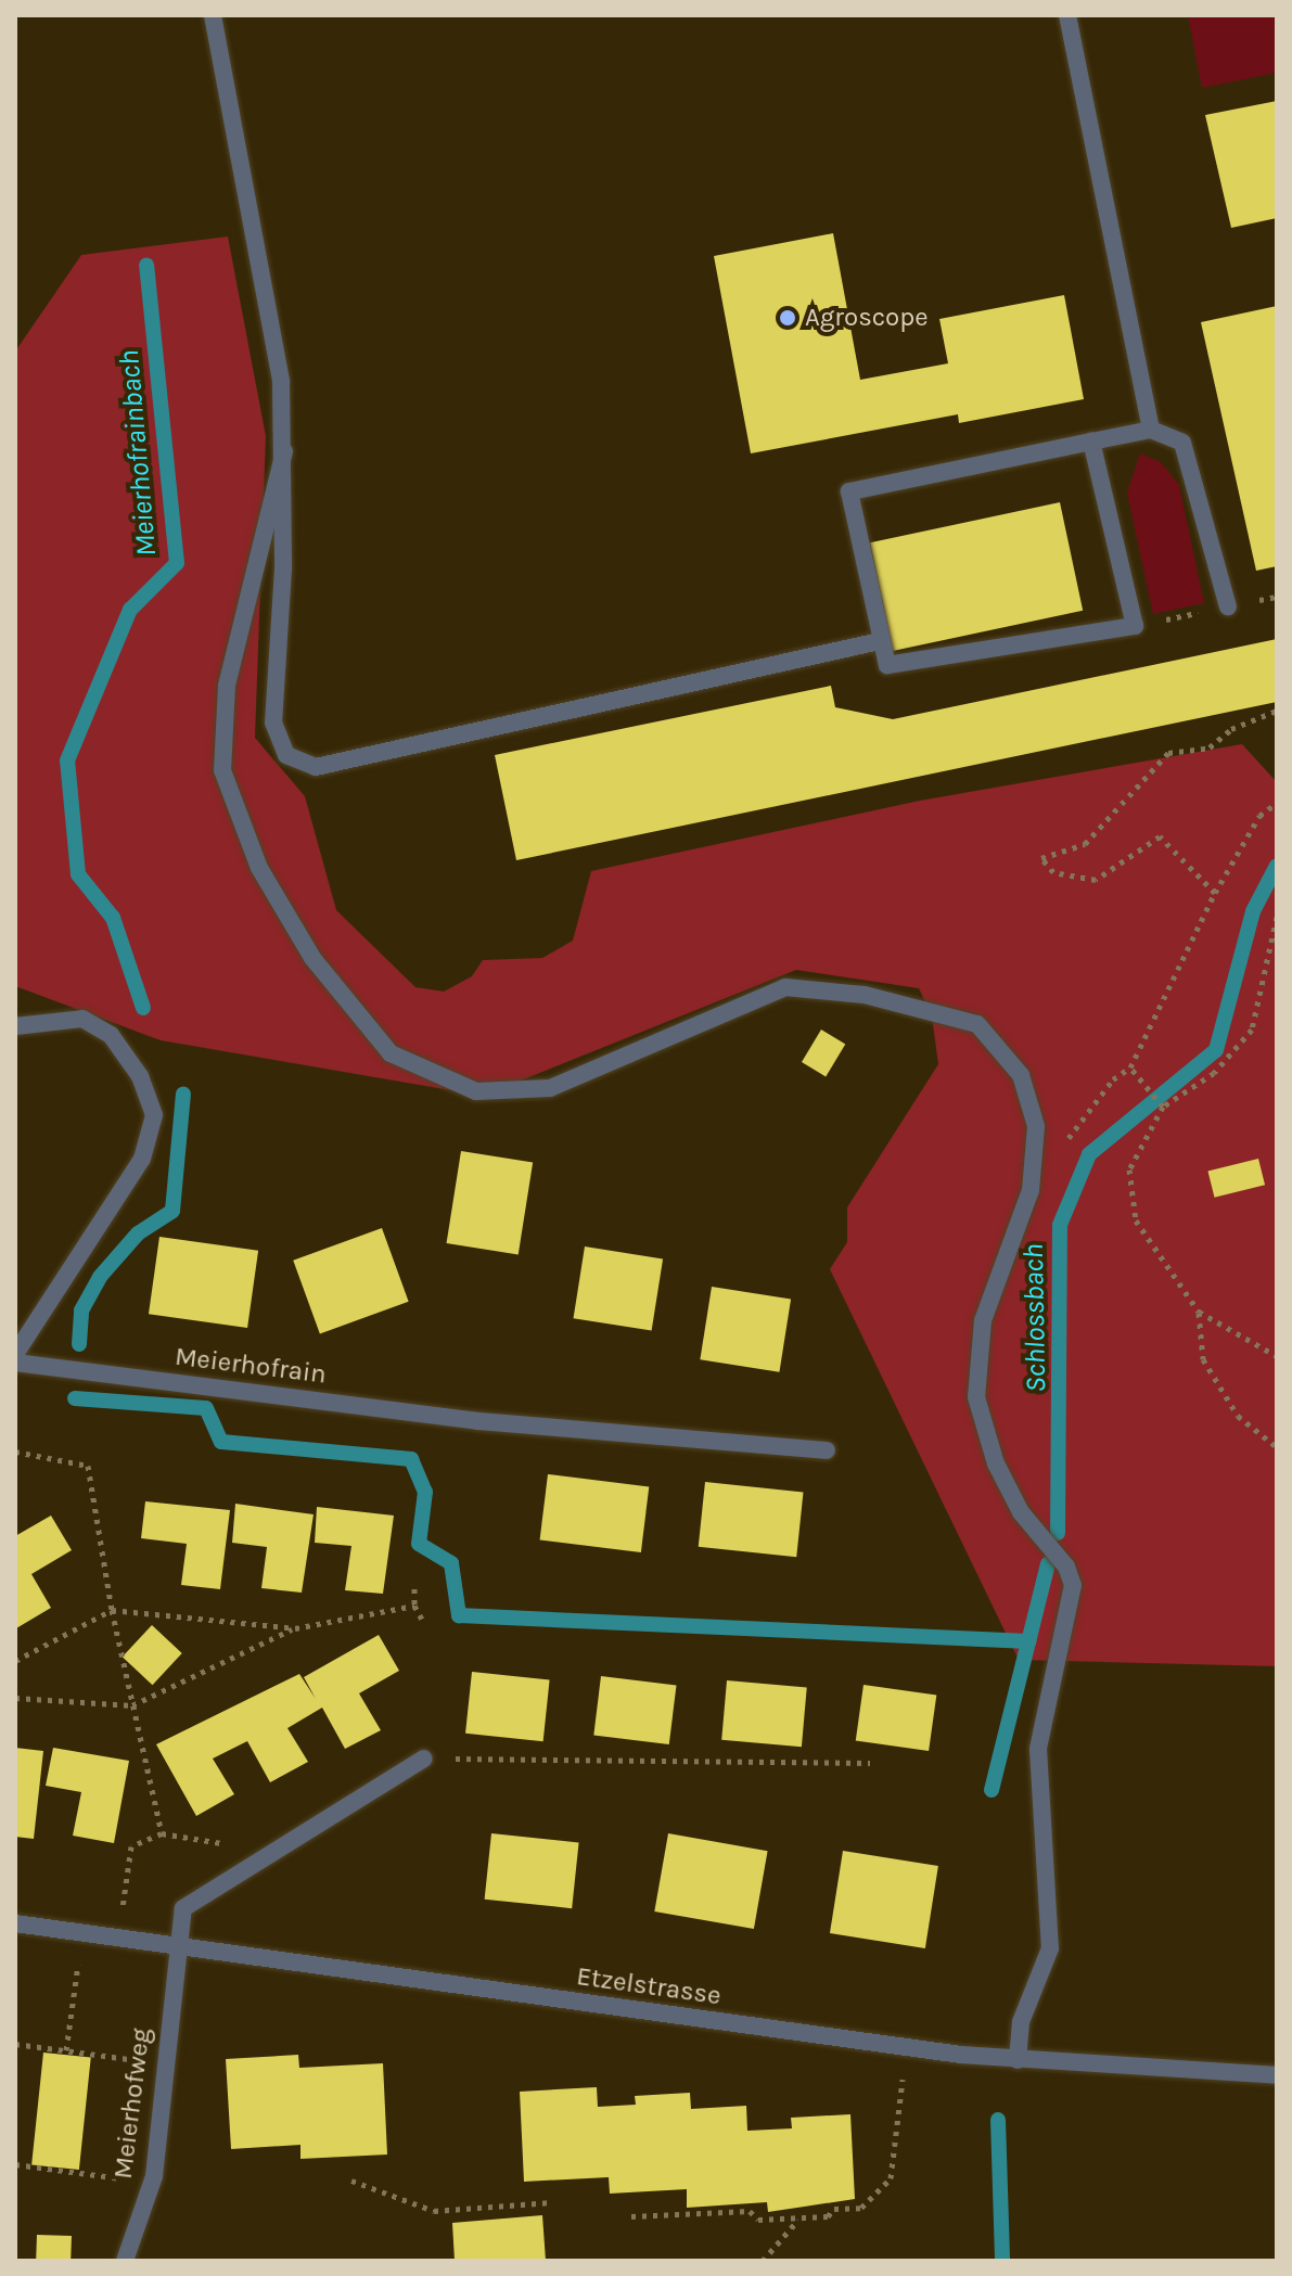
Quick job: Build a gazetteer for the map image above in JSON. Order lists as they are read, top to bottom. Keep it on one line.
{"streets":{"street":["Meierhofrain","Etzelstrasse","Meierhofweg"]},"crossings":[["Etzelstrasse","Meierhofweg"]],"water":["Meierhofrainbach","Schlossbach"],"places":["Agroscope"]}
